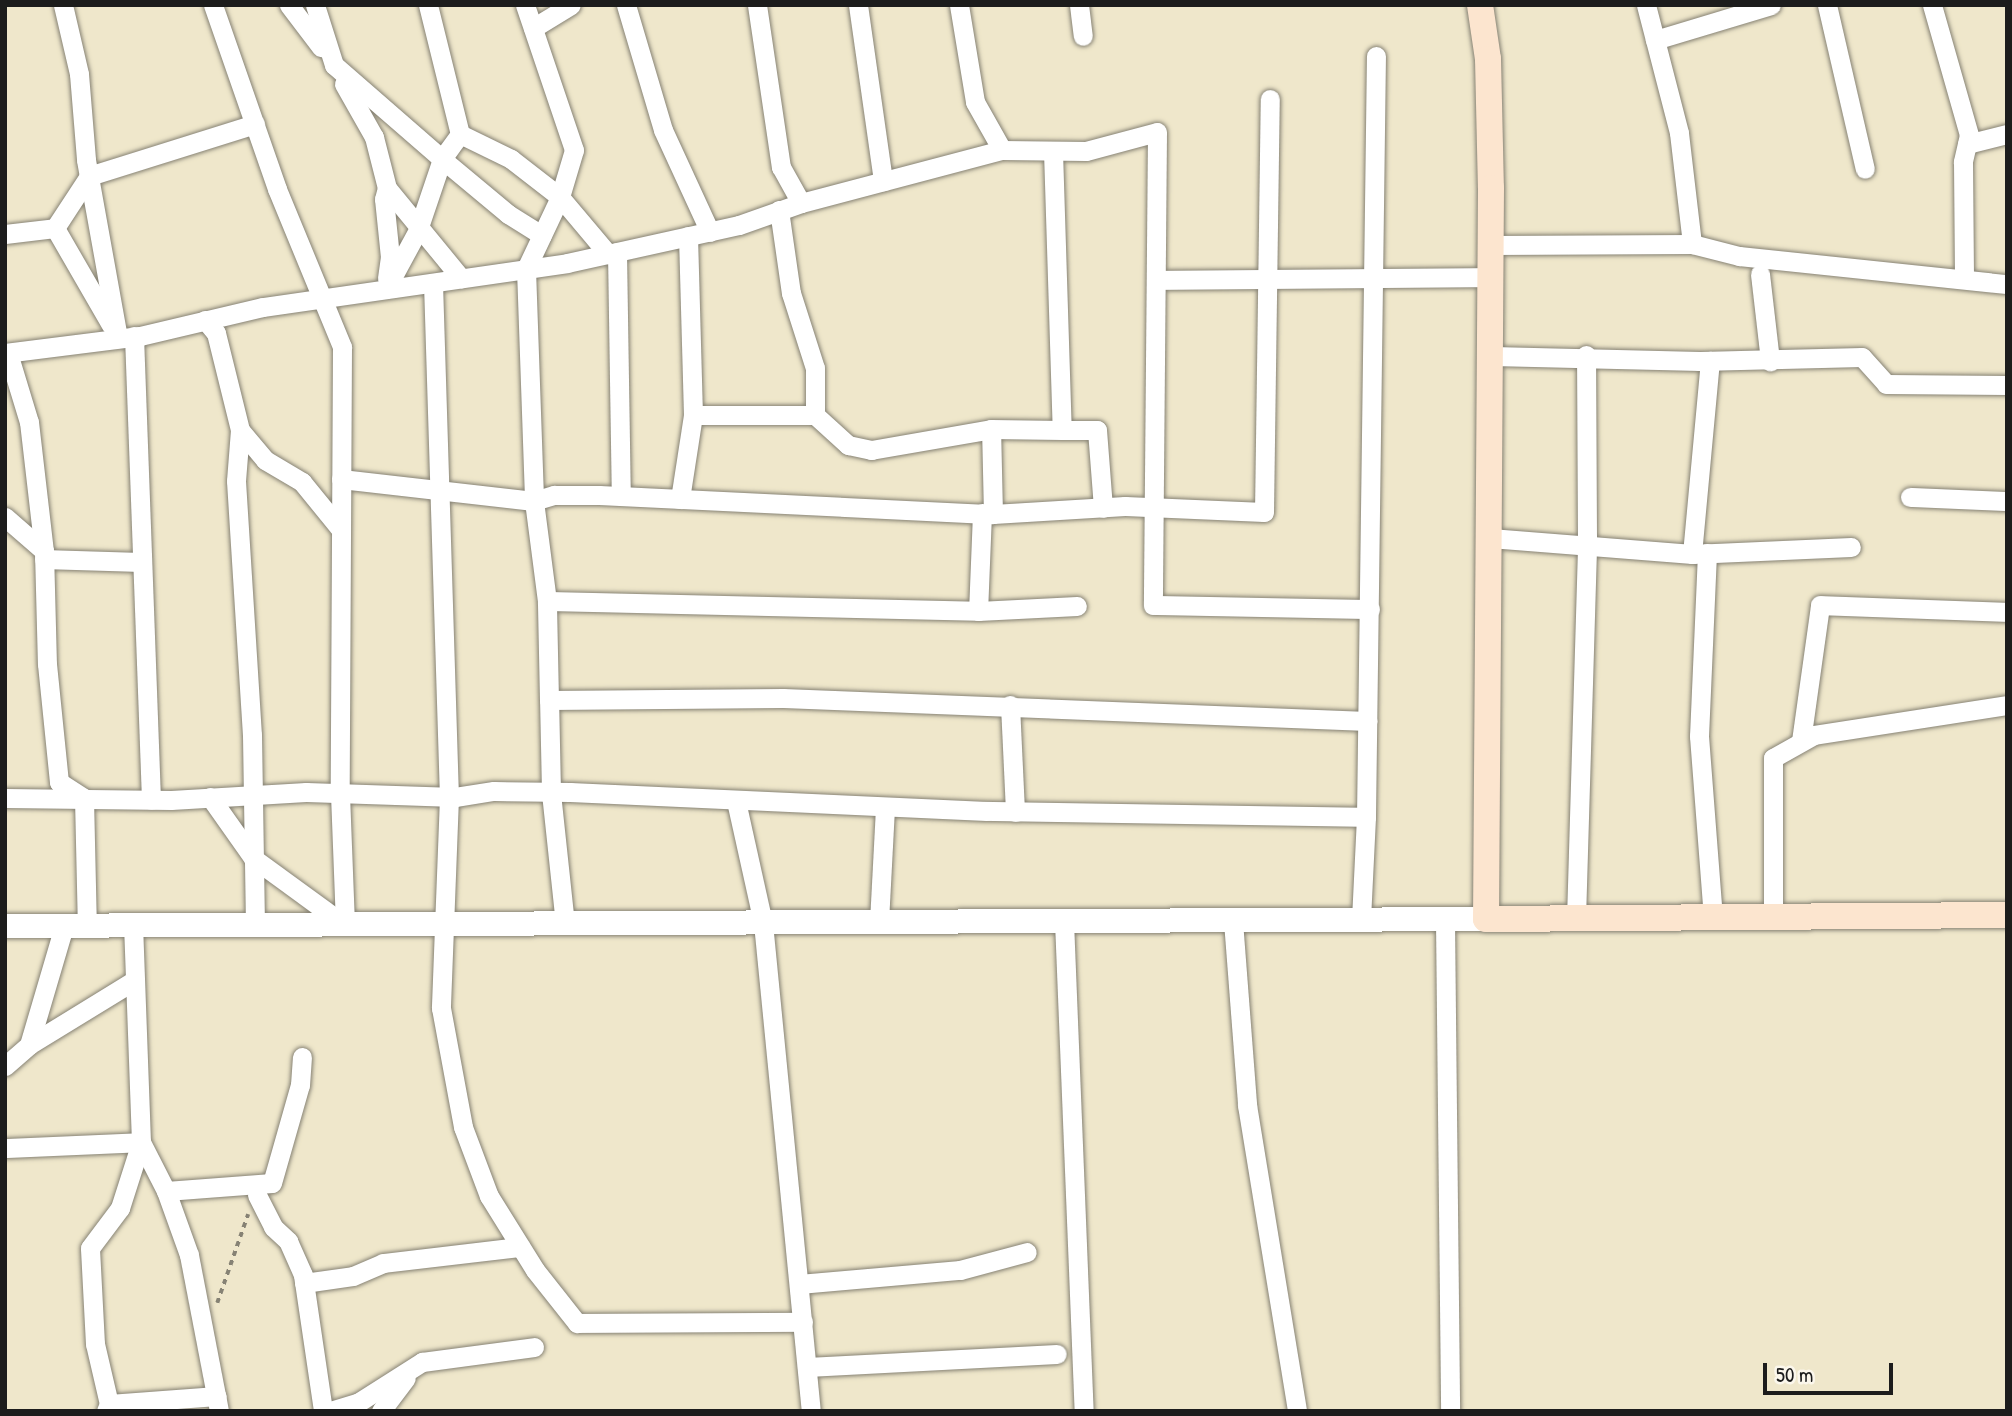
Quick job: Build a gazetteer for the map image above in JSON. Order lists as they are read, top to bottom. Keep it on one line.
{"scale_bar":"50 m"}
